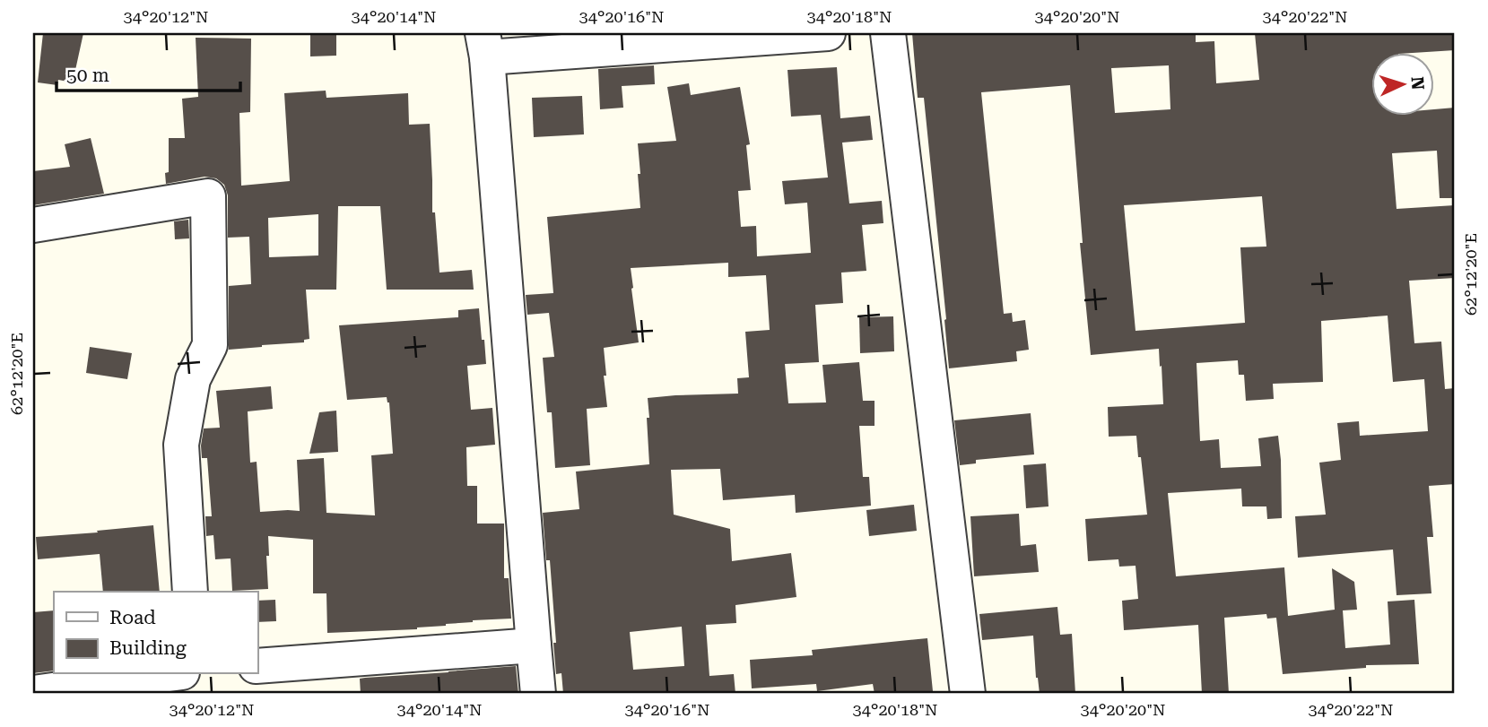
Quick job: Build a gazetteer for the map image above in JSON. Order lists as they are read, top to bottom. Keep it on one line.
{"legend":["Road","Building"],"scale_bar":"50 m","north":"right","coordinates":["34°20'12\"N","34°20'14\"N","34°20'16\"N","34°20'18\"N","34°20'20\"N","34°20'22\"N","62°12'20\"E"]}
